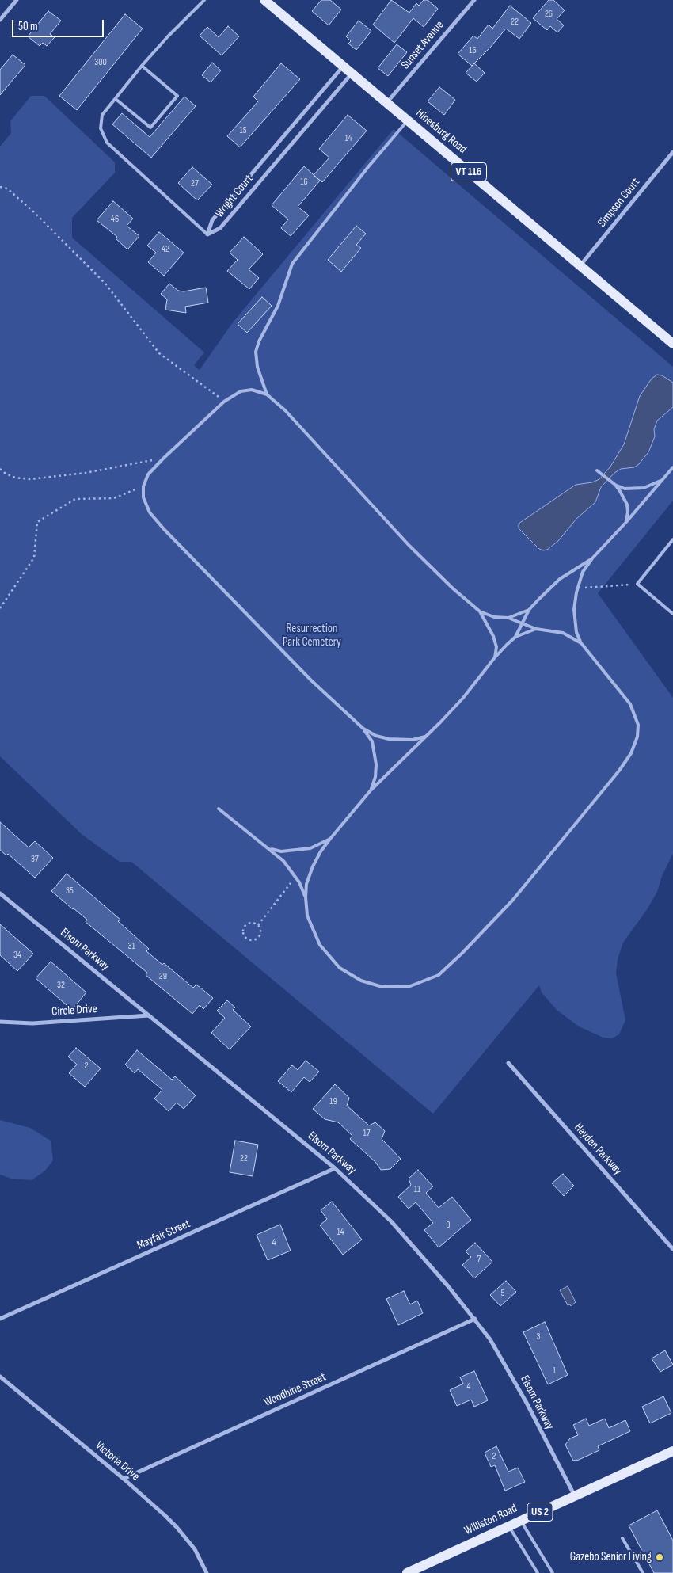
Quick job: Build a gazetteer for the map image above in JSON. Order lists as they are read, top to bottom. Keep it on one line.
{"streets":{"main road":["Hinesburg Road","VT 116","US 2","Williston Road"],"street":["Sunset Avenue","Wright Court","Simpson Court","Elsom Parkway","Circle Drive","Hayden Parkway","Mayfair Street","Woodbine Street","Victoria Drive"]},"crossings":[["Sunset Avenue","Hinesburg Road"],["Hinesburg Road","Wright Court"],["Hinesburg Road","Simpson Court"],["Elsom Parkway","Circle Drive"],["Elsom Parkway","Mayfair Street"],["Elsom Parkway","Woodbine Street"],["Elsom Parkway","Williston Road"],["Woodbine Street","Victoria Drive"]],"parks":["Resurrection Park Cemetery"],"places":["Gazebo Senior Living"],"house_numbers":["26","22","16","300","15","14","16","27","46","42","37","35","31","34","29","32","2","19","17","22","11","9","14","4","7","5","3","1","4","2"],"scale_bar":"50 m"}
